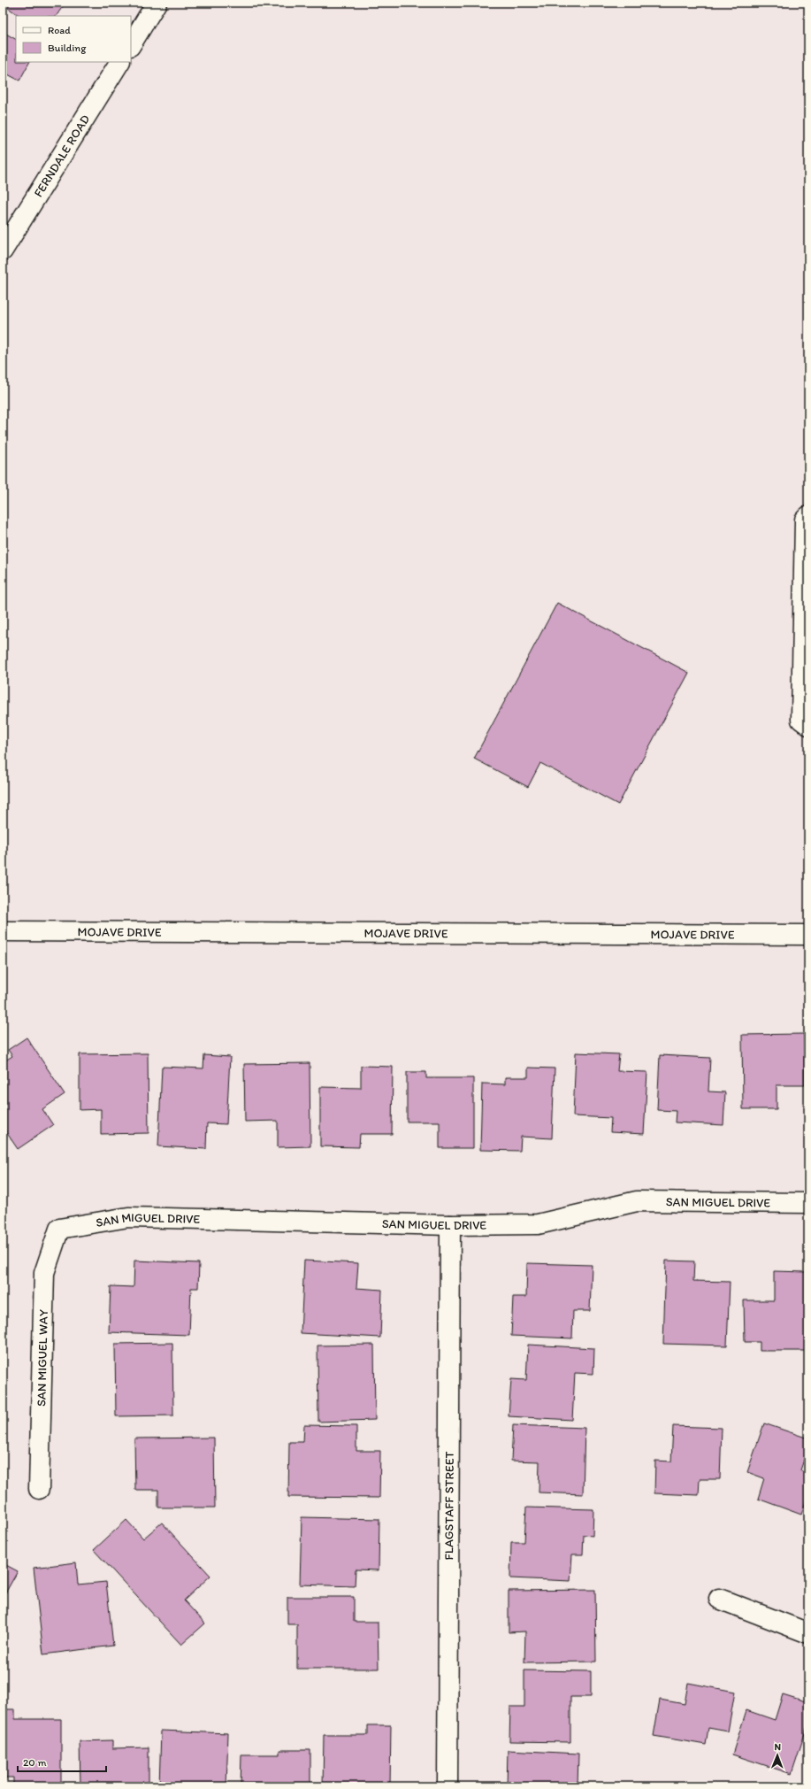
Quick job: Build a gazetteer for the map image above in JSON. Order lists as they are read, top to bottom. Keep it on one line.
{"streets":{"street":["FERNDALE ROAD","MOJAVE DRIVE","SAN MIGUEL DRIVE","SAN MIGUEL WAY","FLAGSTAFF STREET"]},"crossings":[["SAN MIGUEL DRIVE","SAN MIGUEL WAY"],["SAN MIGUEL DRIVE","FLAGSTAFF STREET"]],"legend":["Road","Building"],"scale_bar":"20 m","north":"top"}
